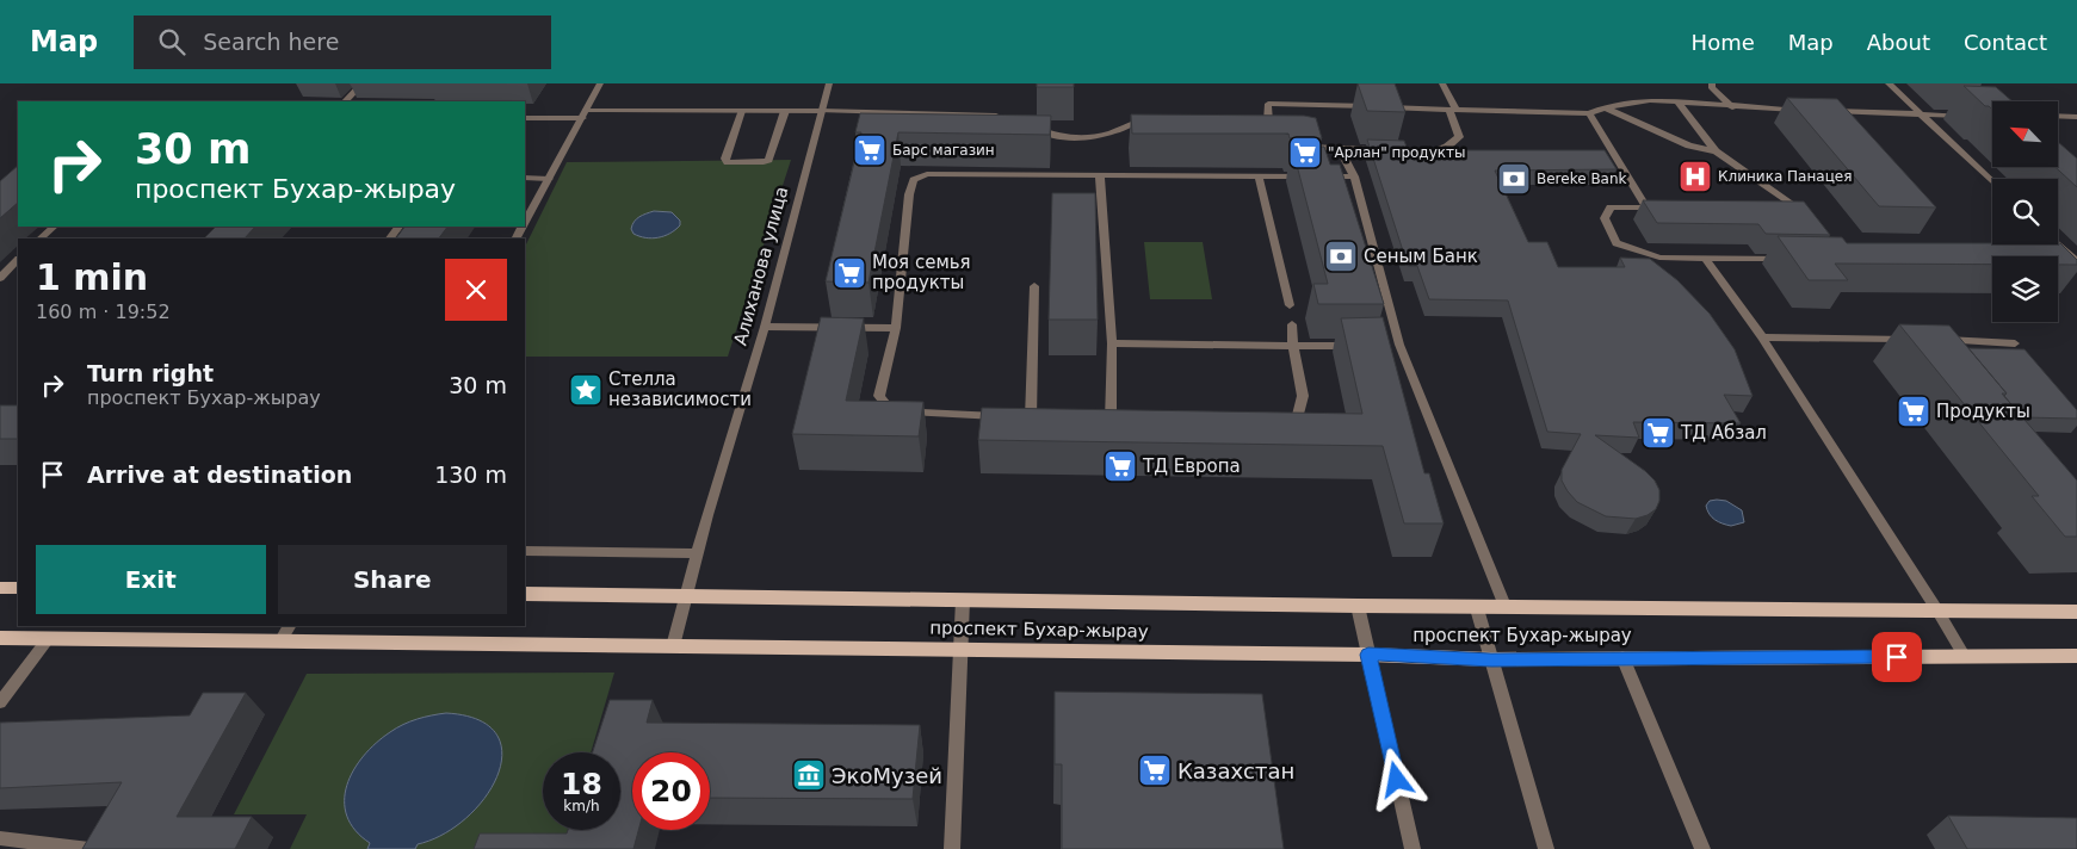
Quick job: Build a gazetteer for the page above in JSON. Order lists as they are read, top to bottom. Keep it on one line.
{"streets":{"main road":["проспект Бухар-жырау"],"street":["Алиханова улица"]},"crossings":[["Алиханова улица","проспект Бухар-жырау"]],"places":{"supermarket":["Барс магазин","\"Арлан\" продукты","Моя семья продукты","Продукты","ТД Абзал","ТД Европа","Казахстан"],"hospital":["Клиника Панацея"],"bank":["Bereke Bank","Сеным Банк"],"place":["Стелла независимости"],"museum":["ЭкоМузей"]},"north":"top left","page":{"header":"Map","search":"Search here","nav":["Home","Map","About","Contact"],"turn":["30 m","проспект Бухар-жырау"],"heading":["1 min","160 m · 19:52"],"list":[{"name":"Turn right","note":"проспект Бухар-жырау","value":"30 m"},{"name":"Arrive at destination","value":"130 m"}],"buttons":["Exit","Share"],"speed":"18 km/h","limit":"20"}}
